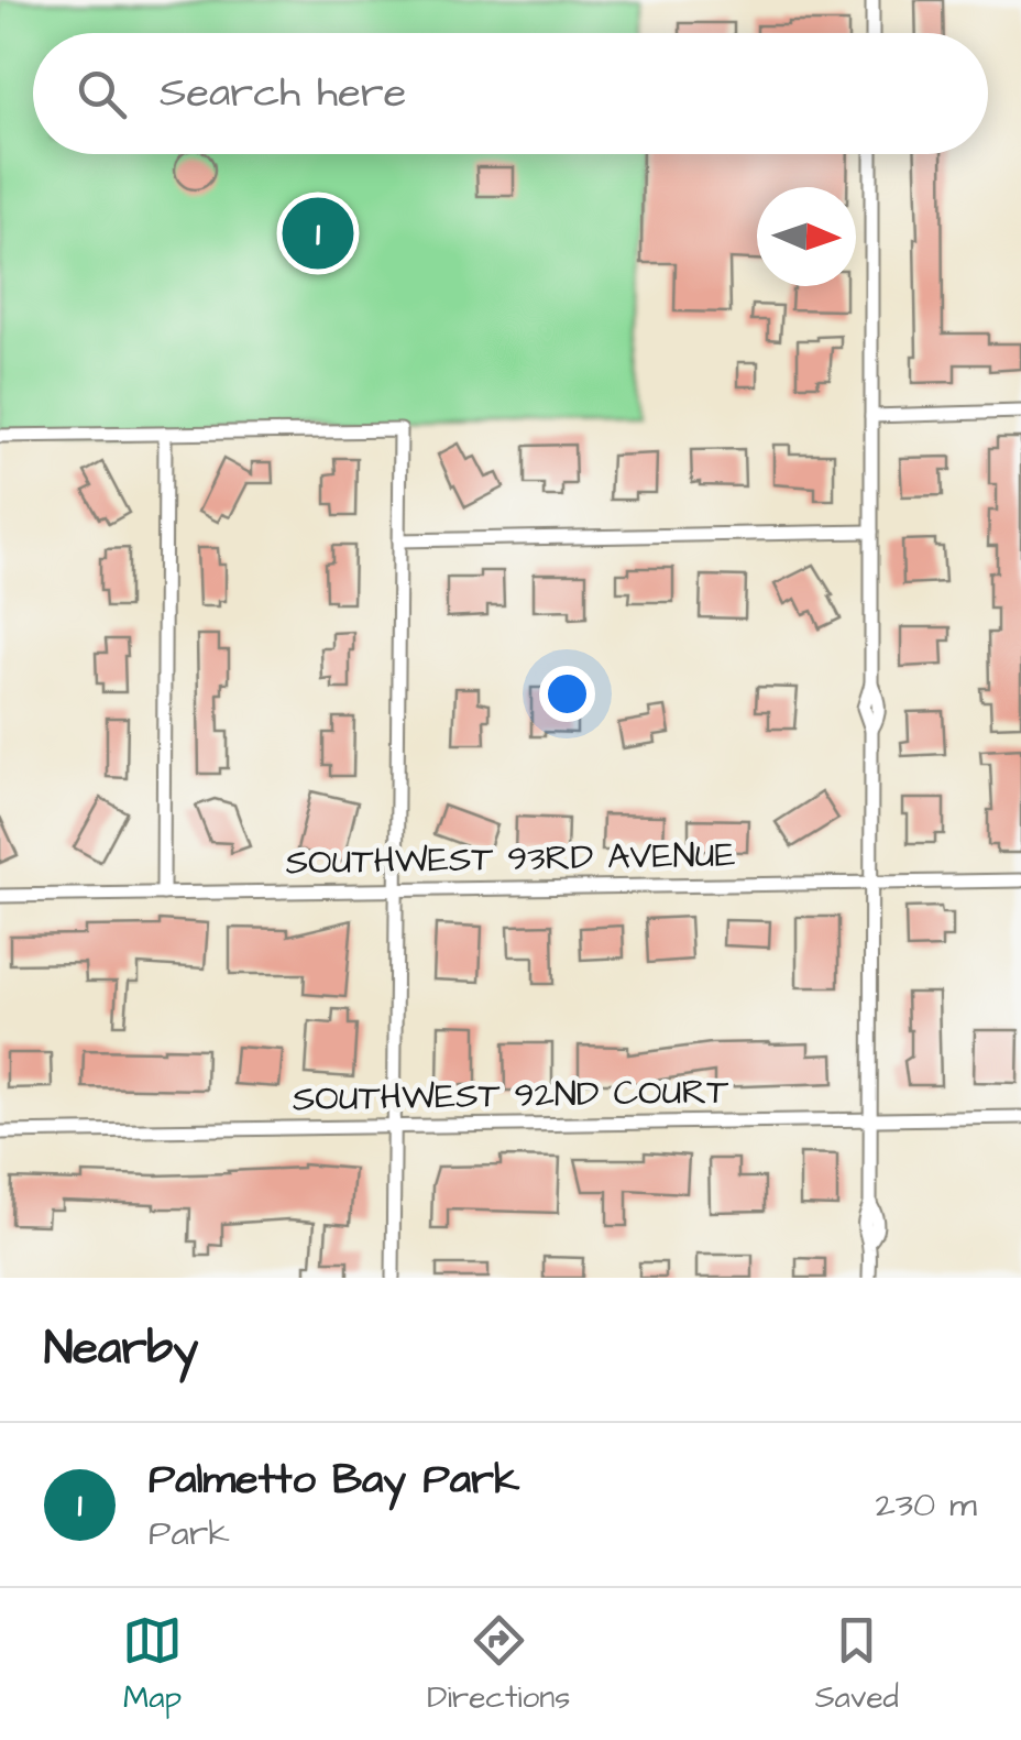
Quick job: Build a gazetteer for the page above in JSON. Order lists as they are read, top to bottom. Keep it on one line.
{"streets":{"street":["SOUTHWEST 93RD AVENUE","SOUTHWEST 92ND COURT"]},"north":"right","page":{"search":"Search here","pins":"1","heading":"Nearby","list":[{"mark":"1","name":"Palmetto Bay Park","note":"Park","value":"230 m"}],"nav":["Map","Directions","Saved"]}}
